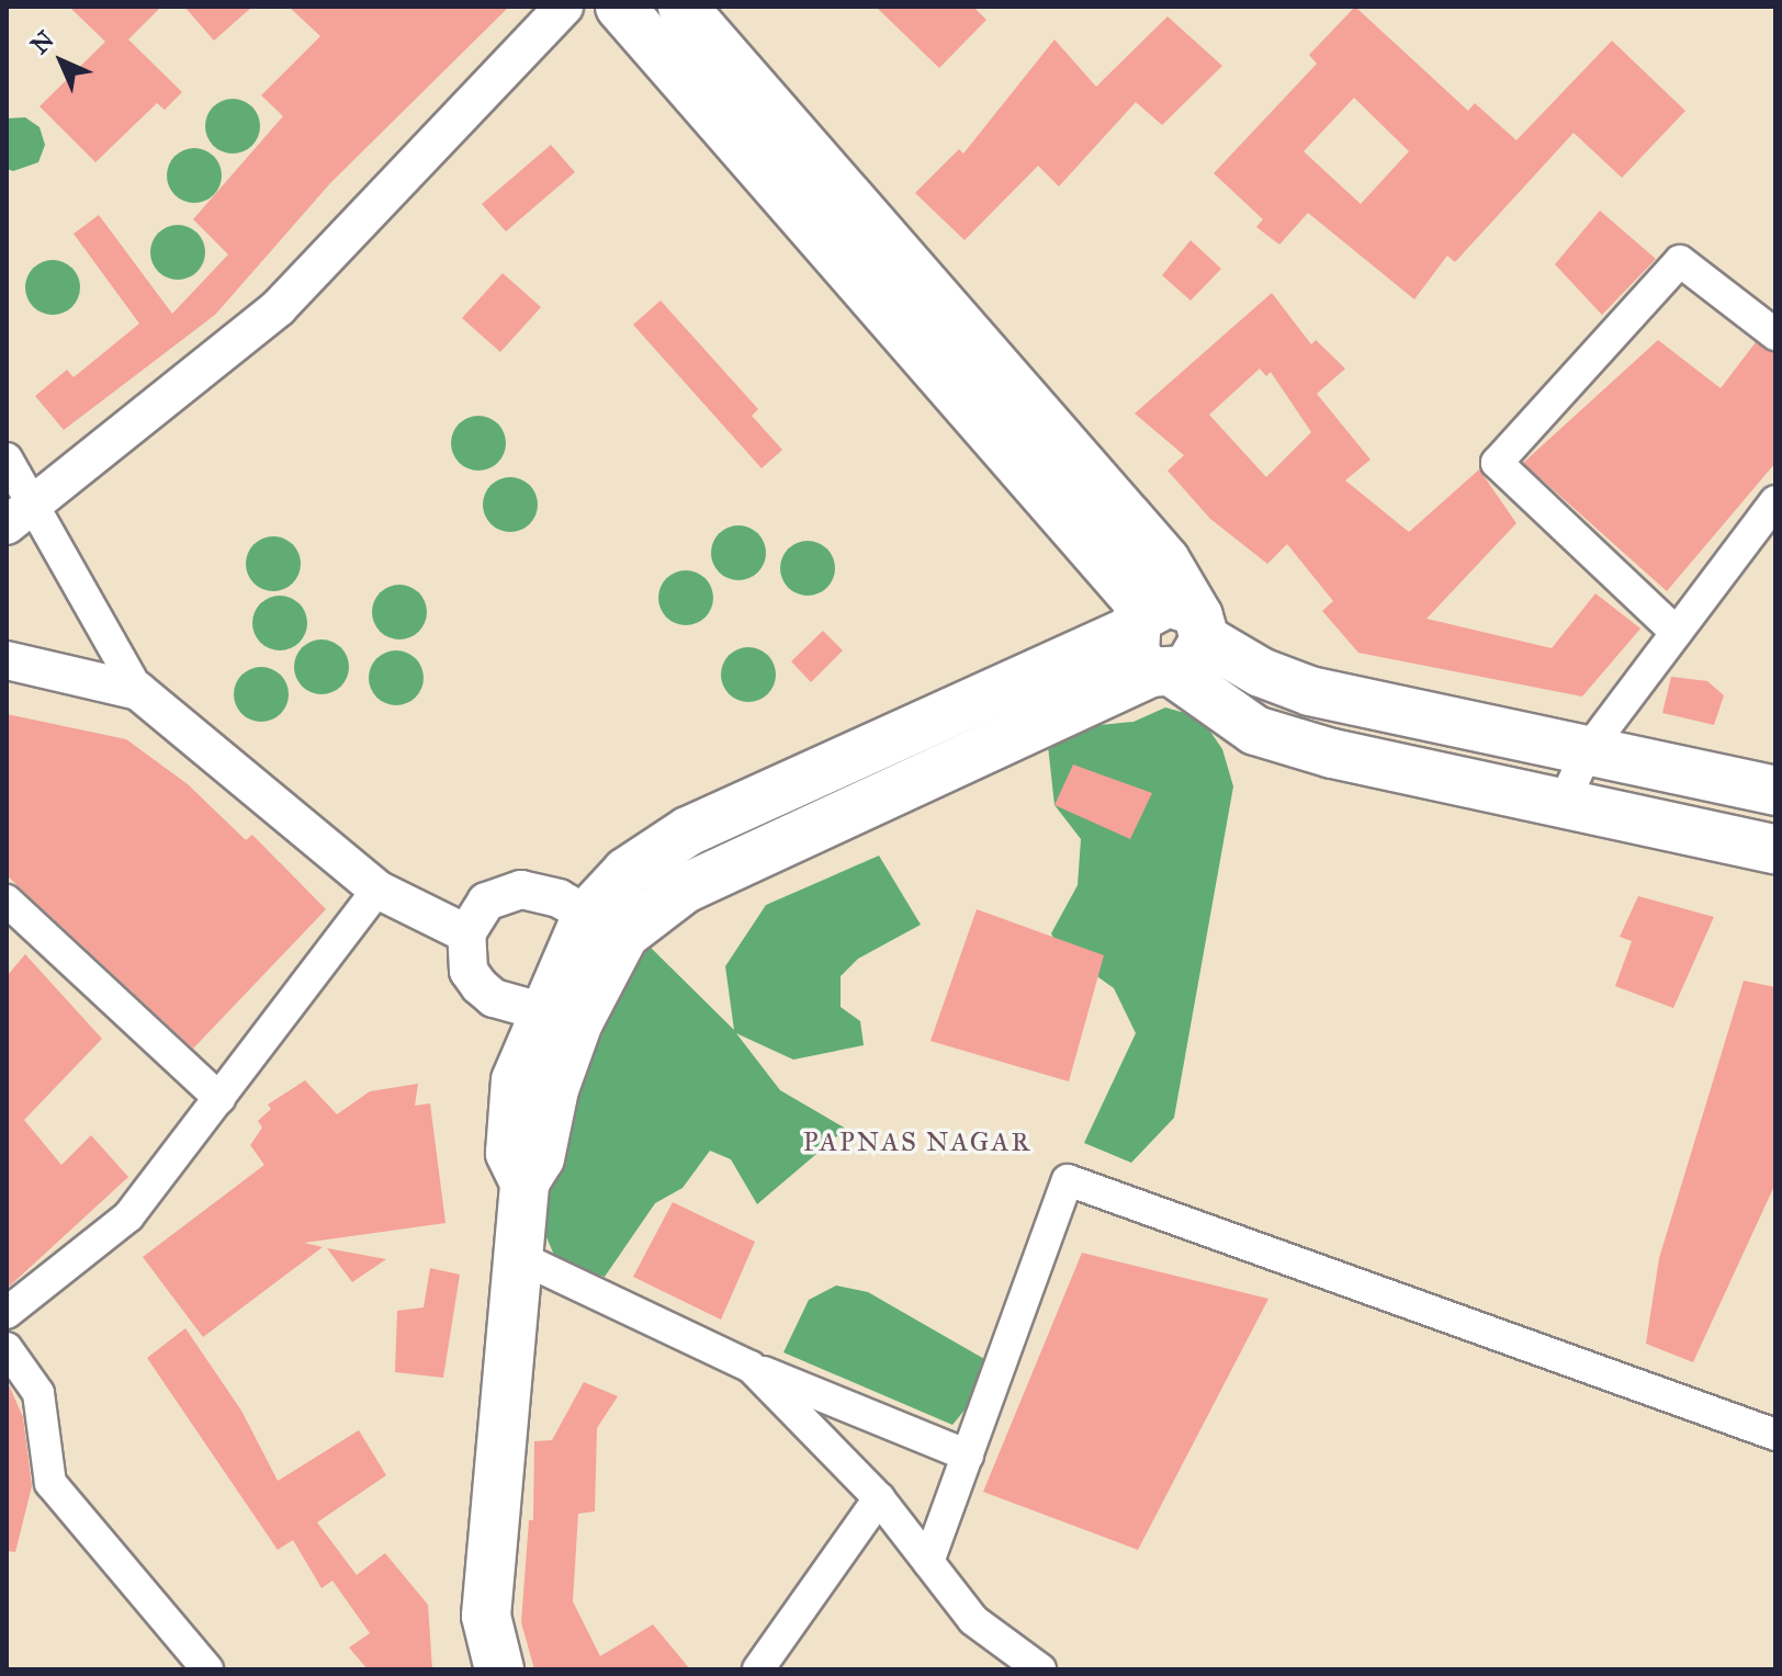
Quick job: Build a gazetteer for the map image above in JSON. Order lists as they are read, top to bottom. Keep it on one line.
{"districts":["PAPNAS NAGAR"],"north":"top left"}
